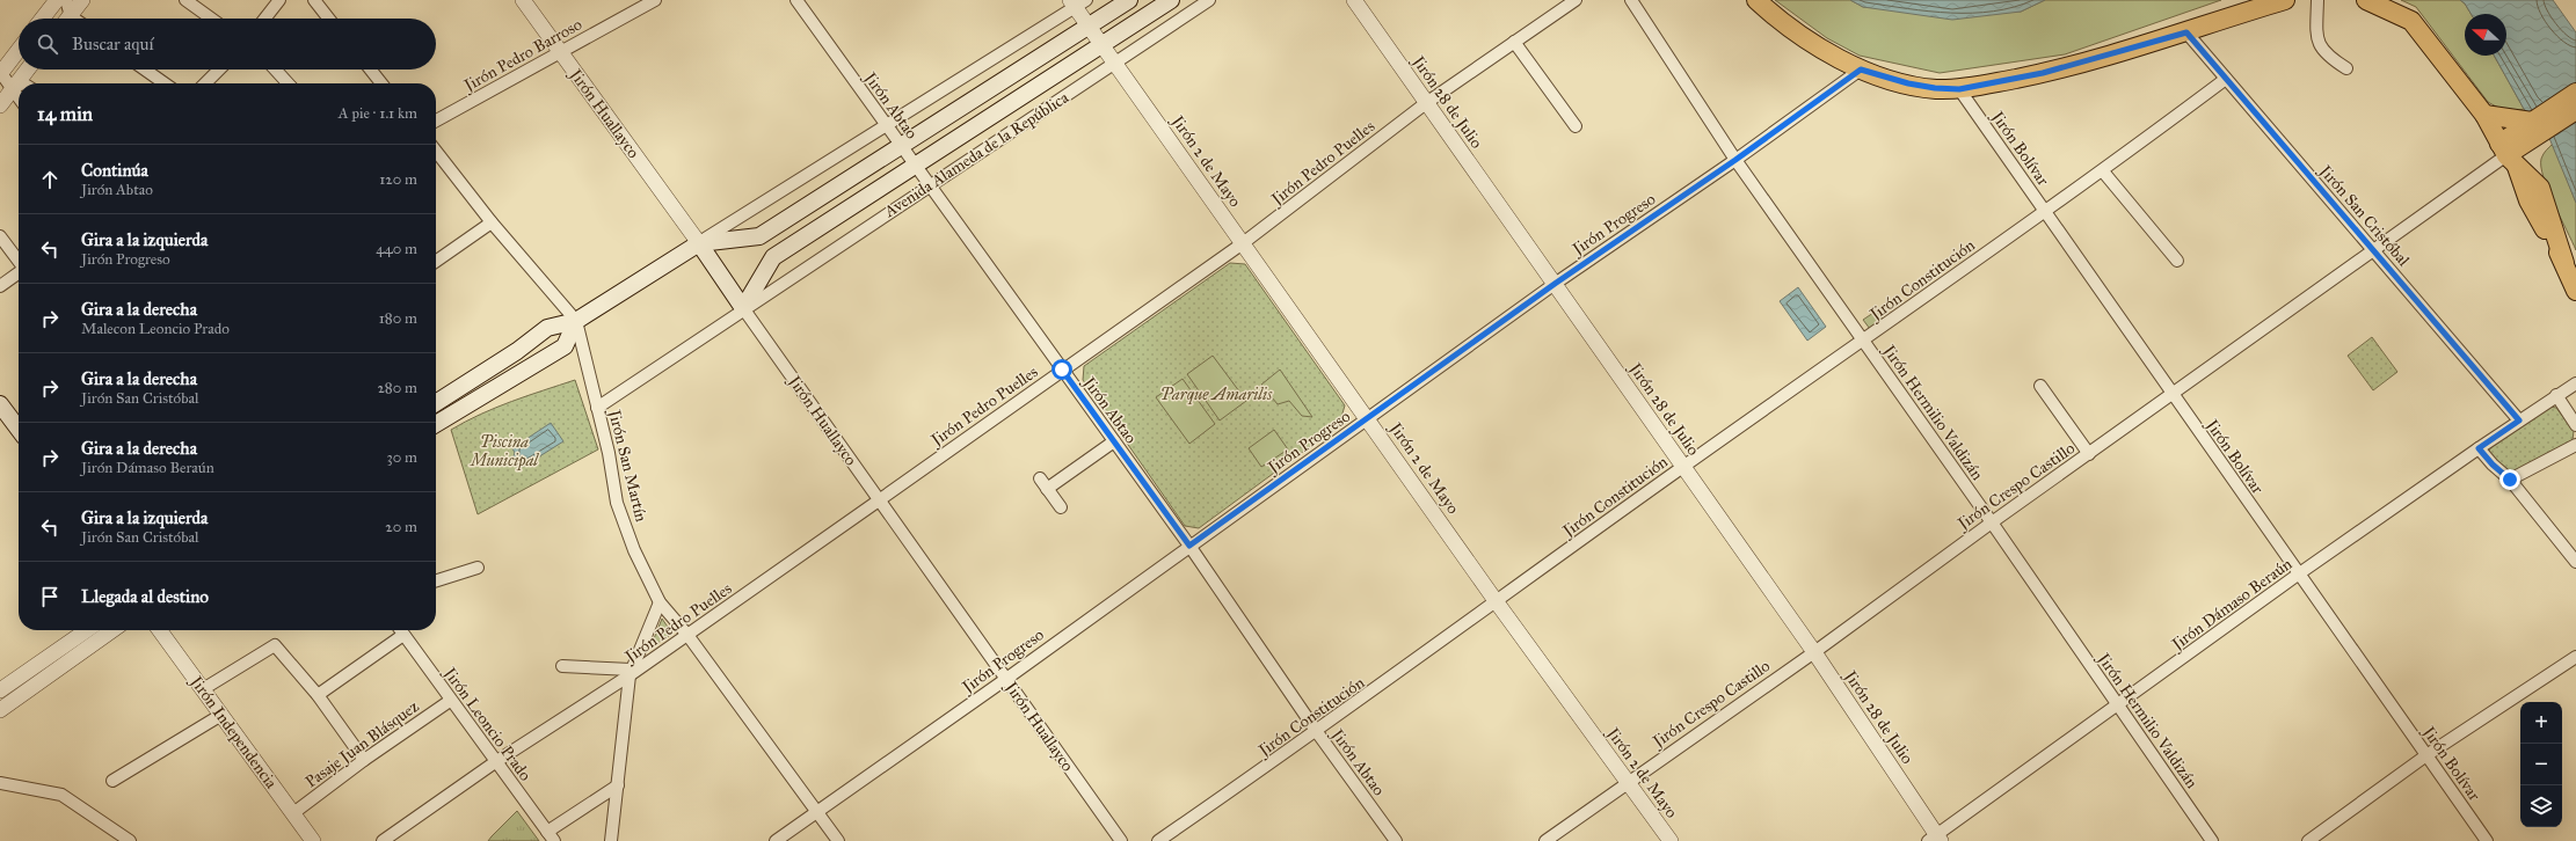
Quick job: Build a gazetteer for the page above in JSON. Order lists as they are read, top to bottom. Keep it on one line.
{"streets":{"main road":["Jirón Huallayco","Avenida Alameda de la República"],"street":["Jirón Pedro Barroso","Jirón 28 de Julio","Jirón Abtao","Jirón Bolívar","Jirón 2 de Mayo","Jirón Pedro Puelles","Jirón San Cristóbal","Jirón Progreso","Jirón Constitución","Jirón Hermilio Valdizán","Jirón San Martín","Jirón Crespo Castillo","Jirón Dámaso Beraún","Jirón Leoncio Prado","Jirón Independencia","Pasaje Juan Blásquez"]},"crossings":[["Jirón Pedro Barroso","Jirón Huallayco"],["Jirón 28 de Julio","Jirón Pedro Puelles"],["Jirón 28 de Julio","Jirón Progreso"],["Jirón 28 de Julio","Jirón Constitución"],["Jirón 28 de Julio","Jirón Crespo Castillo"],["Jirón 28 de Julio","Jirón Dámaso Beraún"],["Jirón Abtao","Avenida Alameda de la República"],["Jirón Abtao","Jirón Pedro Puelles"],["Jirón Abtao","Jirón Progreso"],["Jirón Abtao","Jirón Constitución"],["Jirón Huallayco","Avenida Alameda de la República"],["Jirón Huallayco","Jirón Pedro Puelles"],["Jirón Huallayco","Jirón Progreso"],["Jirón Bolívar","Jirón Constitución"],["Jirón Bolívar","Jirón Crespo Castillo"],["Jirón Bolívar","Jirón Dámaso Beraún"],["Avenida Alameda de la República","Jirón 2 de Mayo"],["Avenida Alameda de la República","Jirón San Martín"],["Jirón 2 de Mayo","Jirón Pedro Puelles"],["Jirón 2 de Mayo","Jirón Progreso"],["Jirón 2 de Mayo","Jirón Constitución"],["Jirón 2 de Mayo","Jirón Crespo Castillo"],["Jirón Pedro Puelles","Jirón San Martín"],["Jirón Pedro Puelles","Jirón Leoncio Prado"],["Jirón San Cristóbal","Jirón Constitución"],["Jirón San Cristóbal","Jirón Crespo Castillo"],["Jirón San Cristóbal","Jirón Dámaso Beraún"],["Jirón Progreso","Jirón Hermilio Valdizán"],["Jirón Progreso","Jirón San Martín"],["Jirón Constitución","Jirón Hermilio Valdizán"],["Jirón Hermilio Valdizán","Jirón Crespo Castillo"],["Jirón Hermilio Valdizán","Jirón Dámaso Beraún"],["Jirón Leoncio Prado","Pasaje Juan Blásquez"],["Jirón Independencia","Pasaje Juan Blásquez"]],"parks":["Parque Amarilis","Piscina Municipal"],"north":"left","page":{"search":"Buscar aquí","heading":["14 min","A pie · 1.1 km"],"list":[["Continúa","Jirón Abtao","120 m"],["Gira a la izquierda","Jirón Progreso","440 m"],["Gira a la derecha","Malecon Leoncio Prado","180 m"],["Gira a la derecha","Jirón San Cristóbal","280 m"],["Gira a la derecha","Jirón Dámaso Beraún","30 m"],["Gira a la izquierda","Jirón San Cristóbal","20 m"],"Llegada al destino"],"map_buttons":["+","−"]}}
